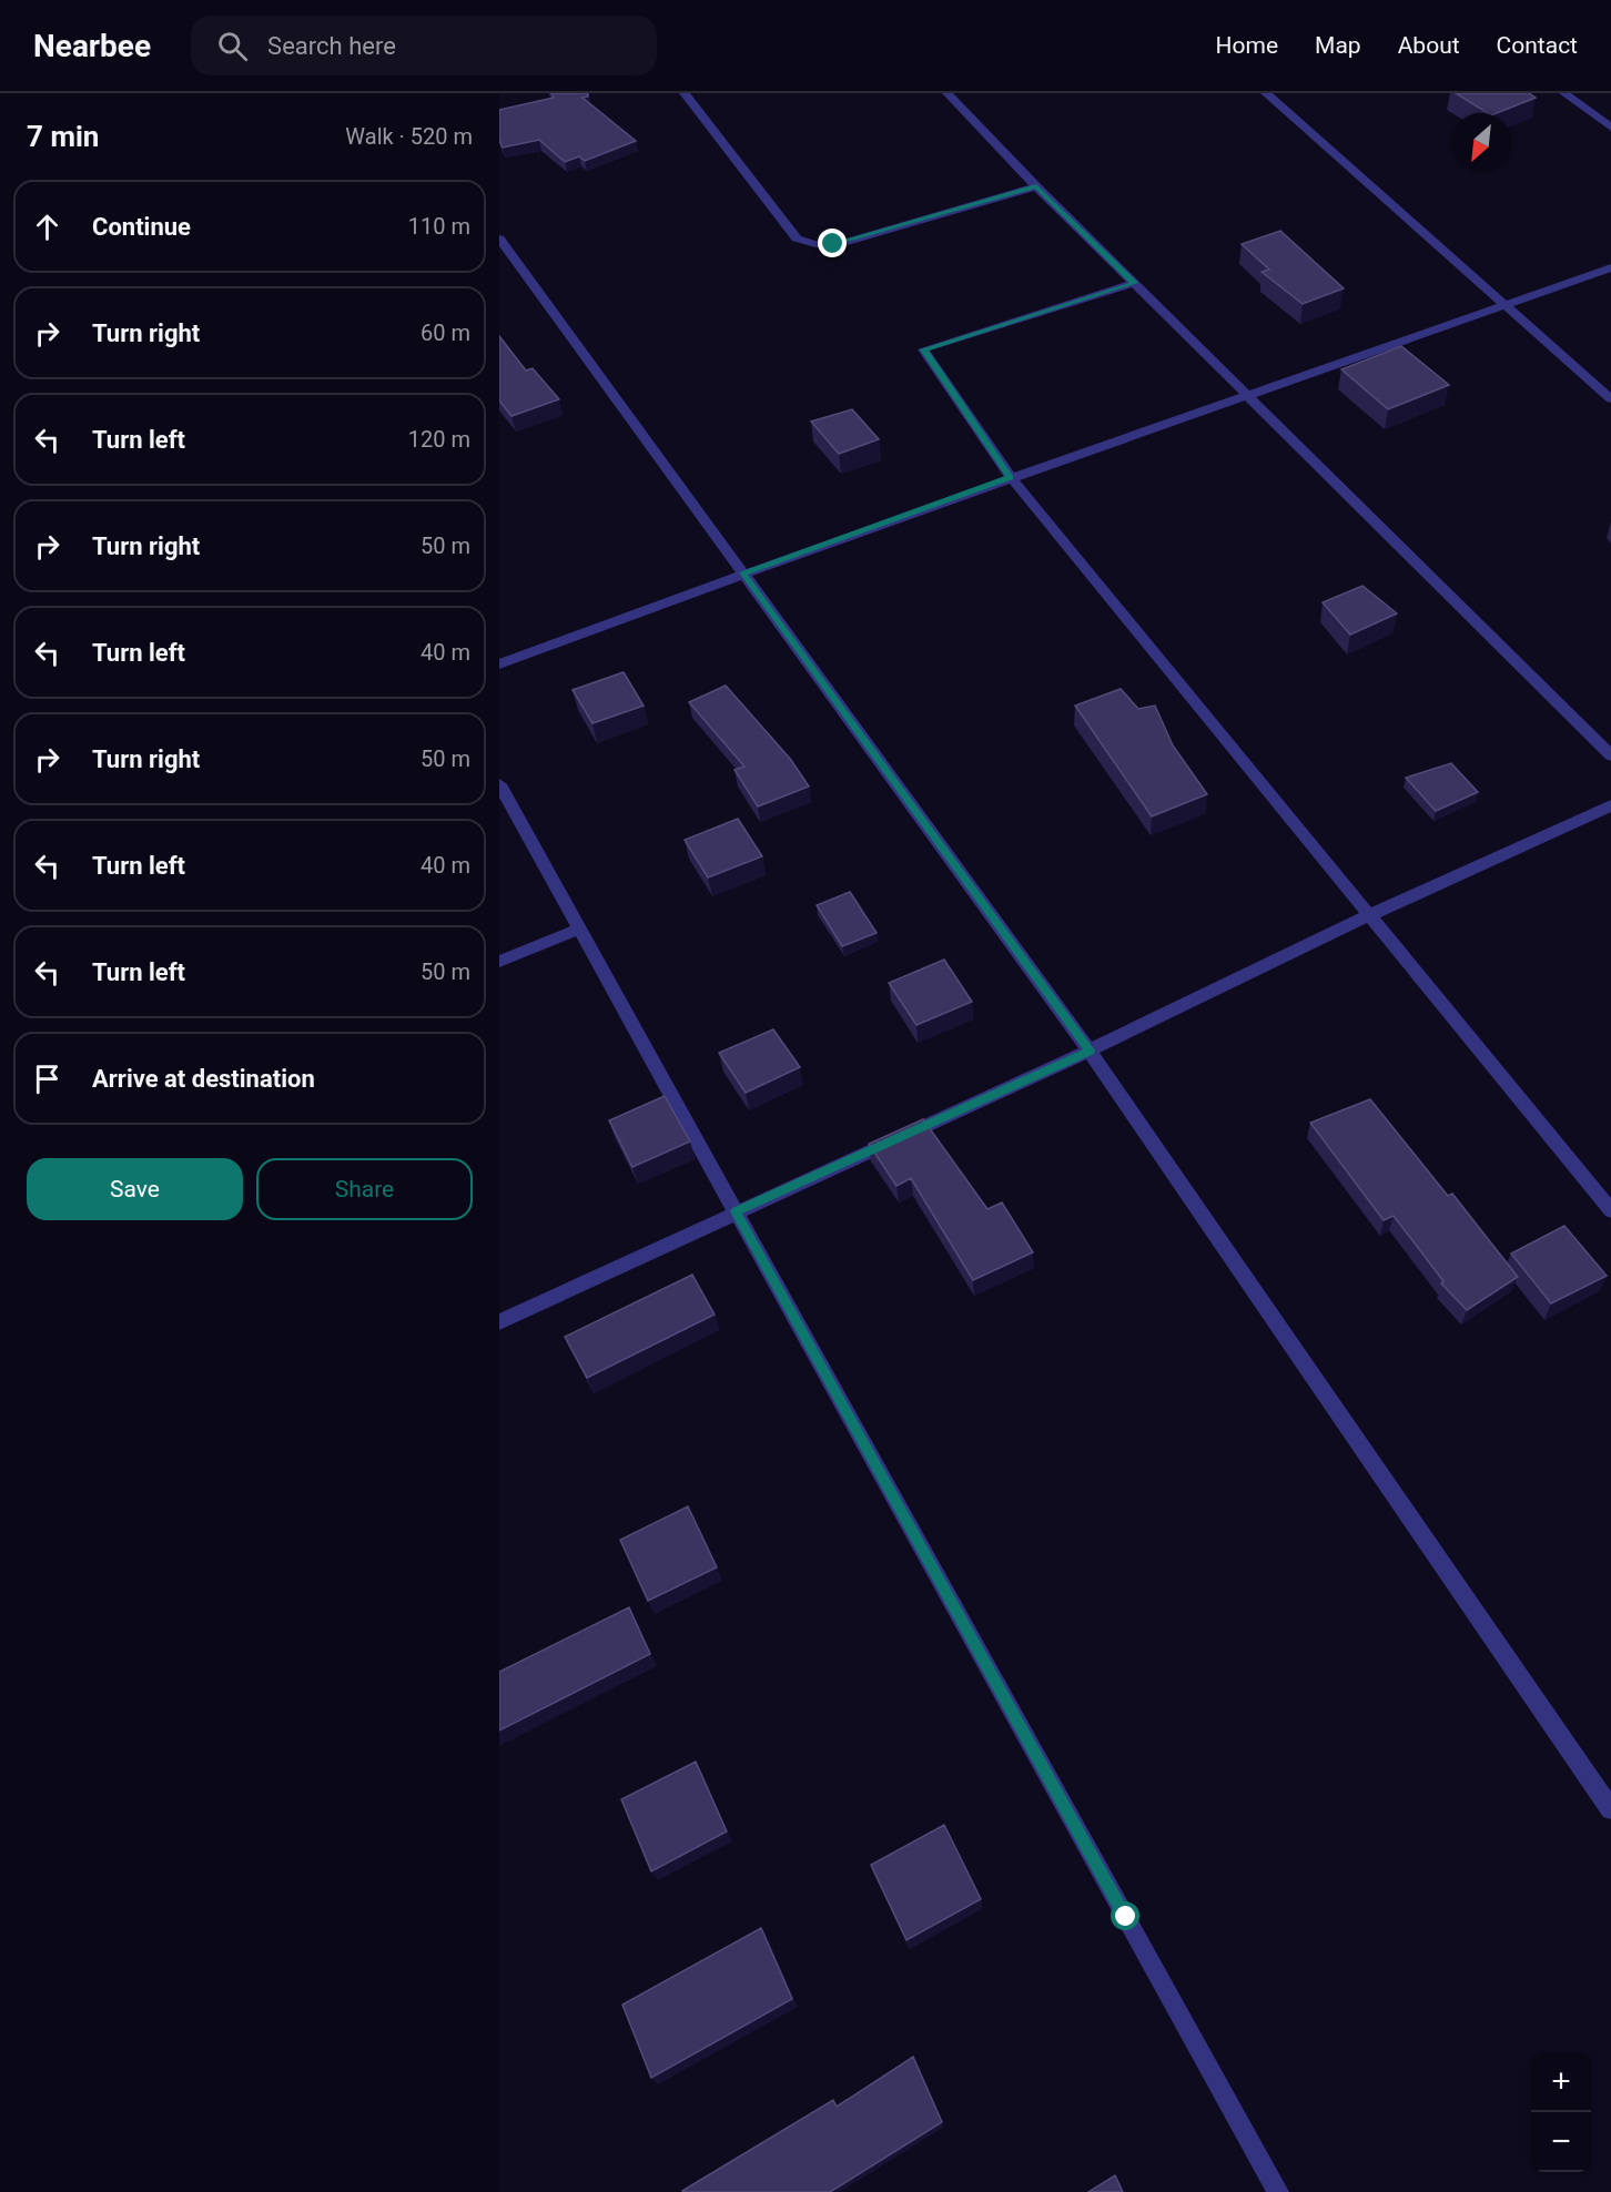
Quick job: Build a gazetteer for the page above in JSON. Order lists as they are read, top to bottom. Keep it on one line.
{"north":"bottom left","page":{"header":"Nearbee","search":"Search here","nav":["Home","Map","About","Contact"],"heading":["7 min","Walk · 520 m"],"list":[["Continue","110 m"],["Turn right","60 m"],["Turn left","120 m"],["Turn right","50 m"],["Turn left","40 m"],["Turn right","50 m"],["Turn left","40 m"],["Turn left","50 m"],"Arrive at destination"],"buttons":["Save","Share"],"map_buttons":["+","−"]}}
